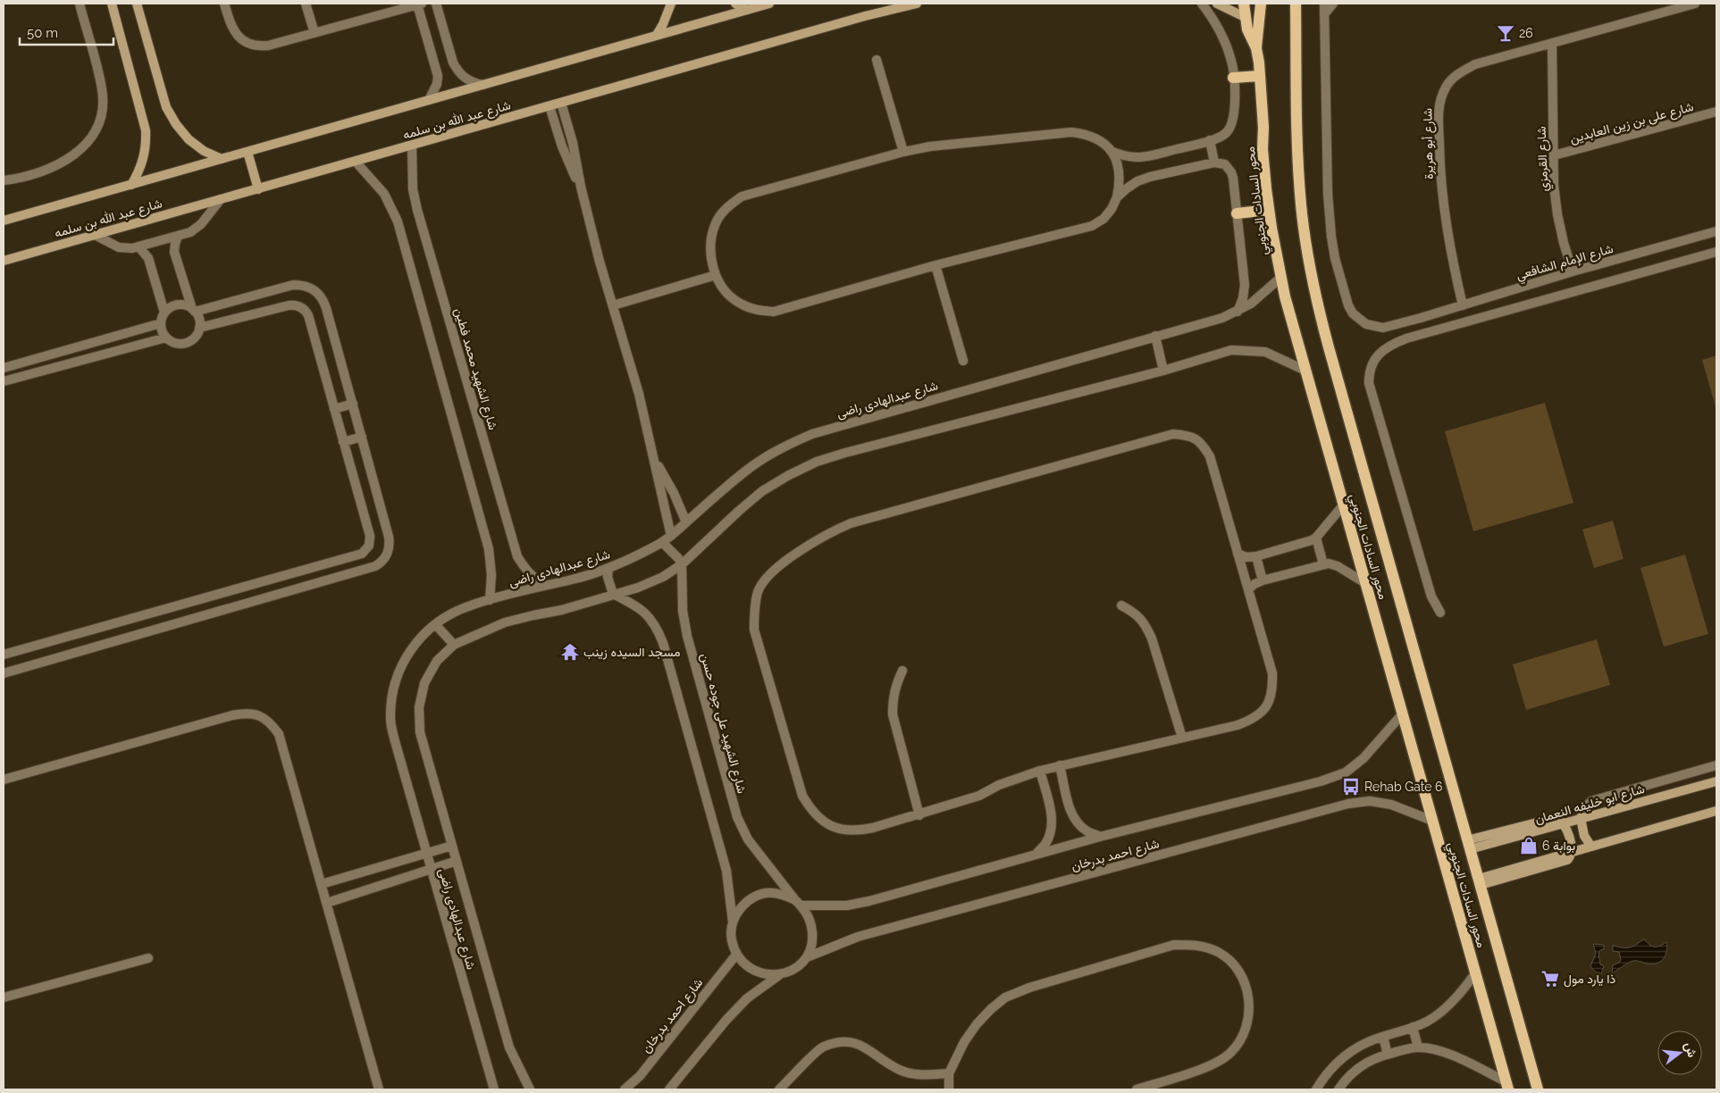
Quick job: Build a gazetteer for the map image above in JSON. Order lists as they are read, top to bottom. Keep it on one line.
{"streets":{"main road":["شارع عبد الله بن سلمه","محور السادات الجنوبي","شارع ابو خليفه النعمان"],"street":["شارع على بن زين العابدين","شارع أبو هريرة","شارع القرمزي","شارع الإمام الشافعي","شارع الشهيد محمد فطين","شارع عبدالهادى راضى","شارع الشهيد على جوده حسن","شارع احمد بدرخان"]},"crossings":[["شارع عبد الله بن سلمه","شارع الشهيد محمد فطين"],["شارع على بن زين العابدين","شارع القرمزي"],["شارع أبو هريرة","شارع القرمزي"],["شارع أبو هريرة","شارع الإمام الشافعي"],["شارع القرمزي","شارع الإمام الشافعي"],["محور السادات الجنوبي","شارع عبدالهادى راضى"],["محور السادات الجنوبي","شارع ابو خليفه النعمان"],["محور السادات الجنوبي","شارع احمد بدرخان"],["شارع الشهيد محمد فطين","شارع عبدالهادى راضى"],["شارع عبدالهادى راضى","شارع الشهيد على جوده حسن"],["شارع الشهيد على جوده حسن","شارع احمد بدرخان"]],"places":{"bar":["26"],"temple":["مسجد السيده زينب"],"bus stop":["Rehab Gate 6"],"shop":["بوابة 6"],"supermarket":["ذا يارد مول"]},"scale_bar":"50 m","north":"right"}
